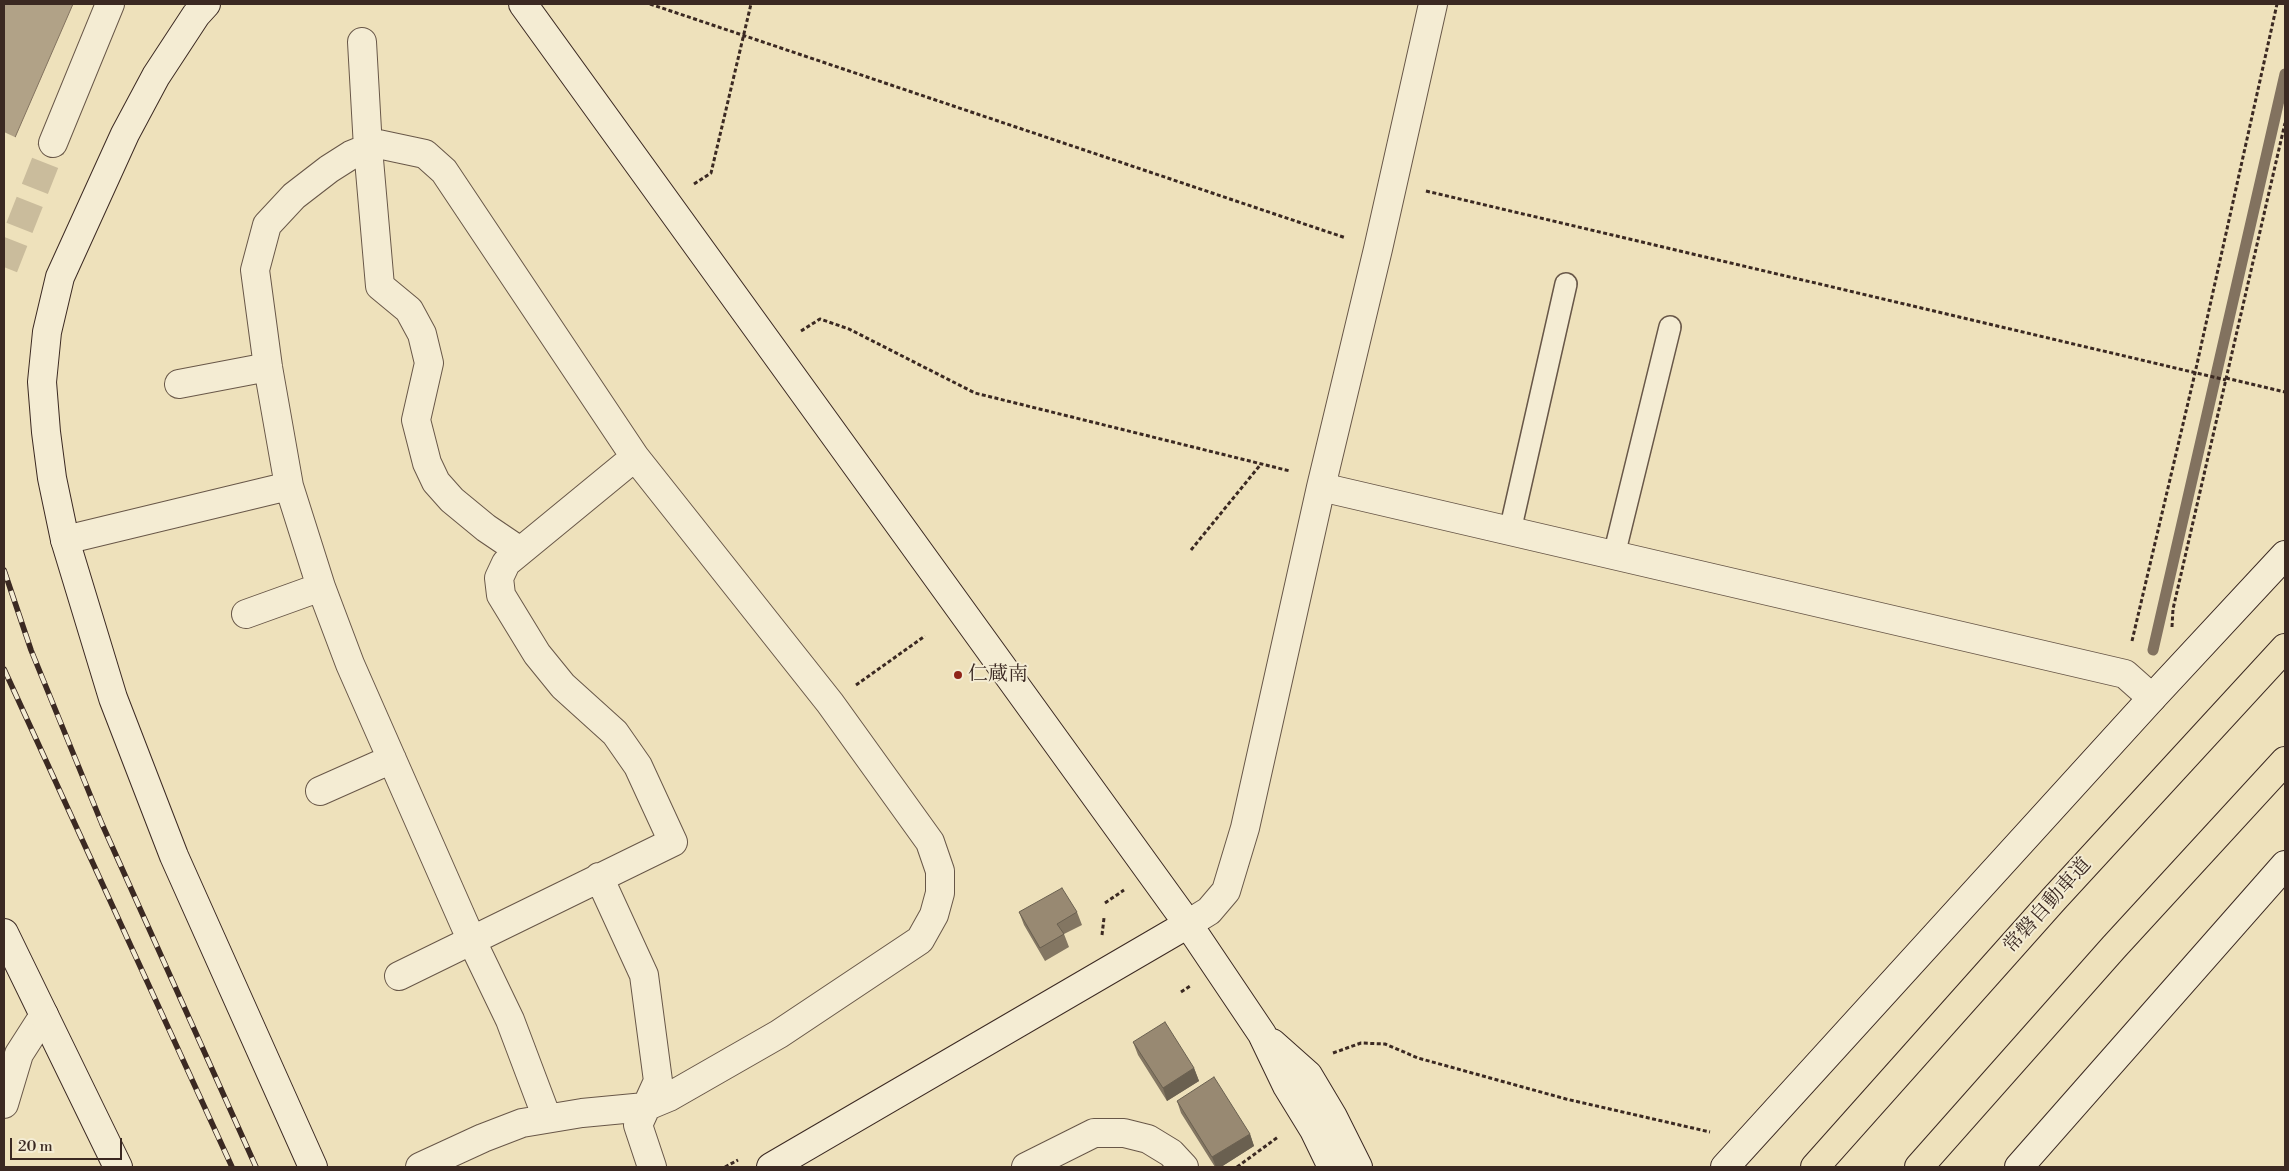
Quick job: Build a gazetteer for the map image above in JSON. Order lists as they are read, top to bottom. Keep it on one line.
{"streets":{"highway":["常磐自動車道"]},"places":["仁蔵南"],"scale_bar":"20 m"}
